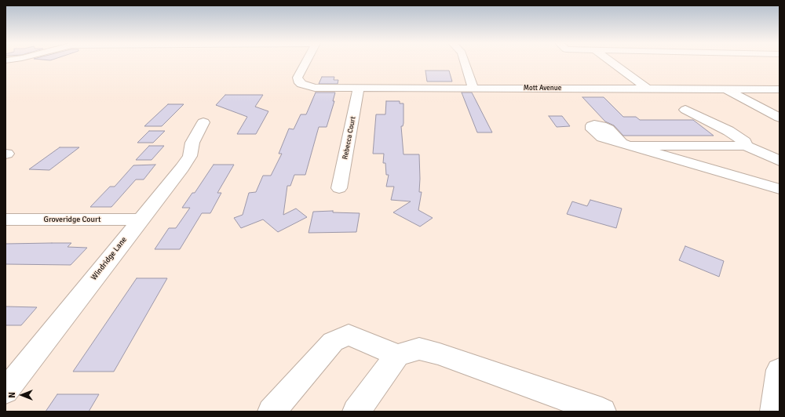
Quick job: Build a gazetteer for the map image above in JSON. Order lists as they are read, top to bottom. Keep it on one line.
{"streets":{"street":["Mott Avenue","Rebecca Court","Groveridge Court","Windridge Lane"]},"crossings":[["Mott Avenue","Rebecca Court"],["Groveridge Court","Windridge Lane"]],"north":"left"}
